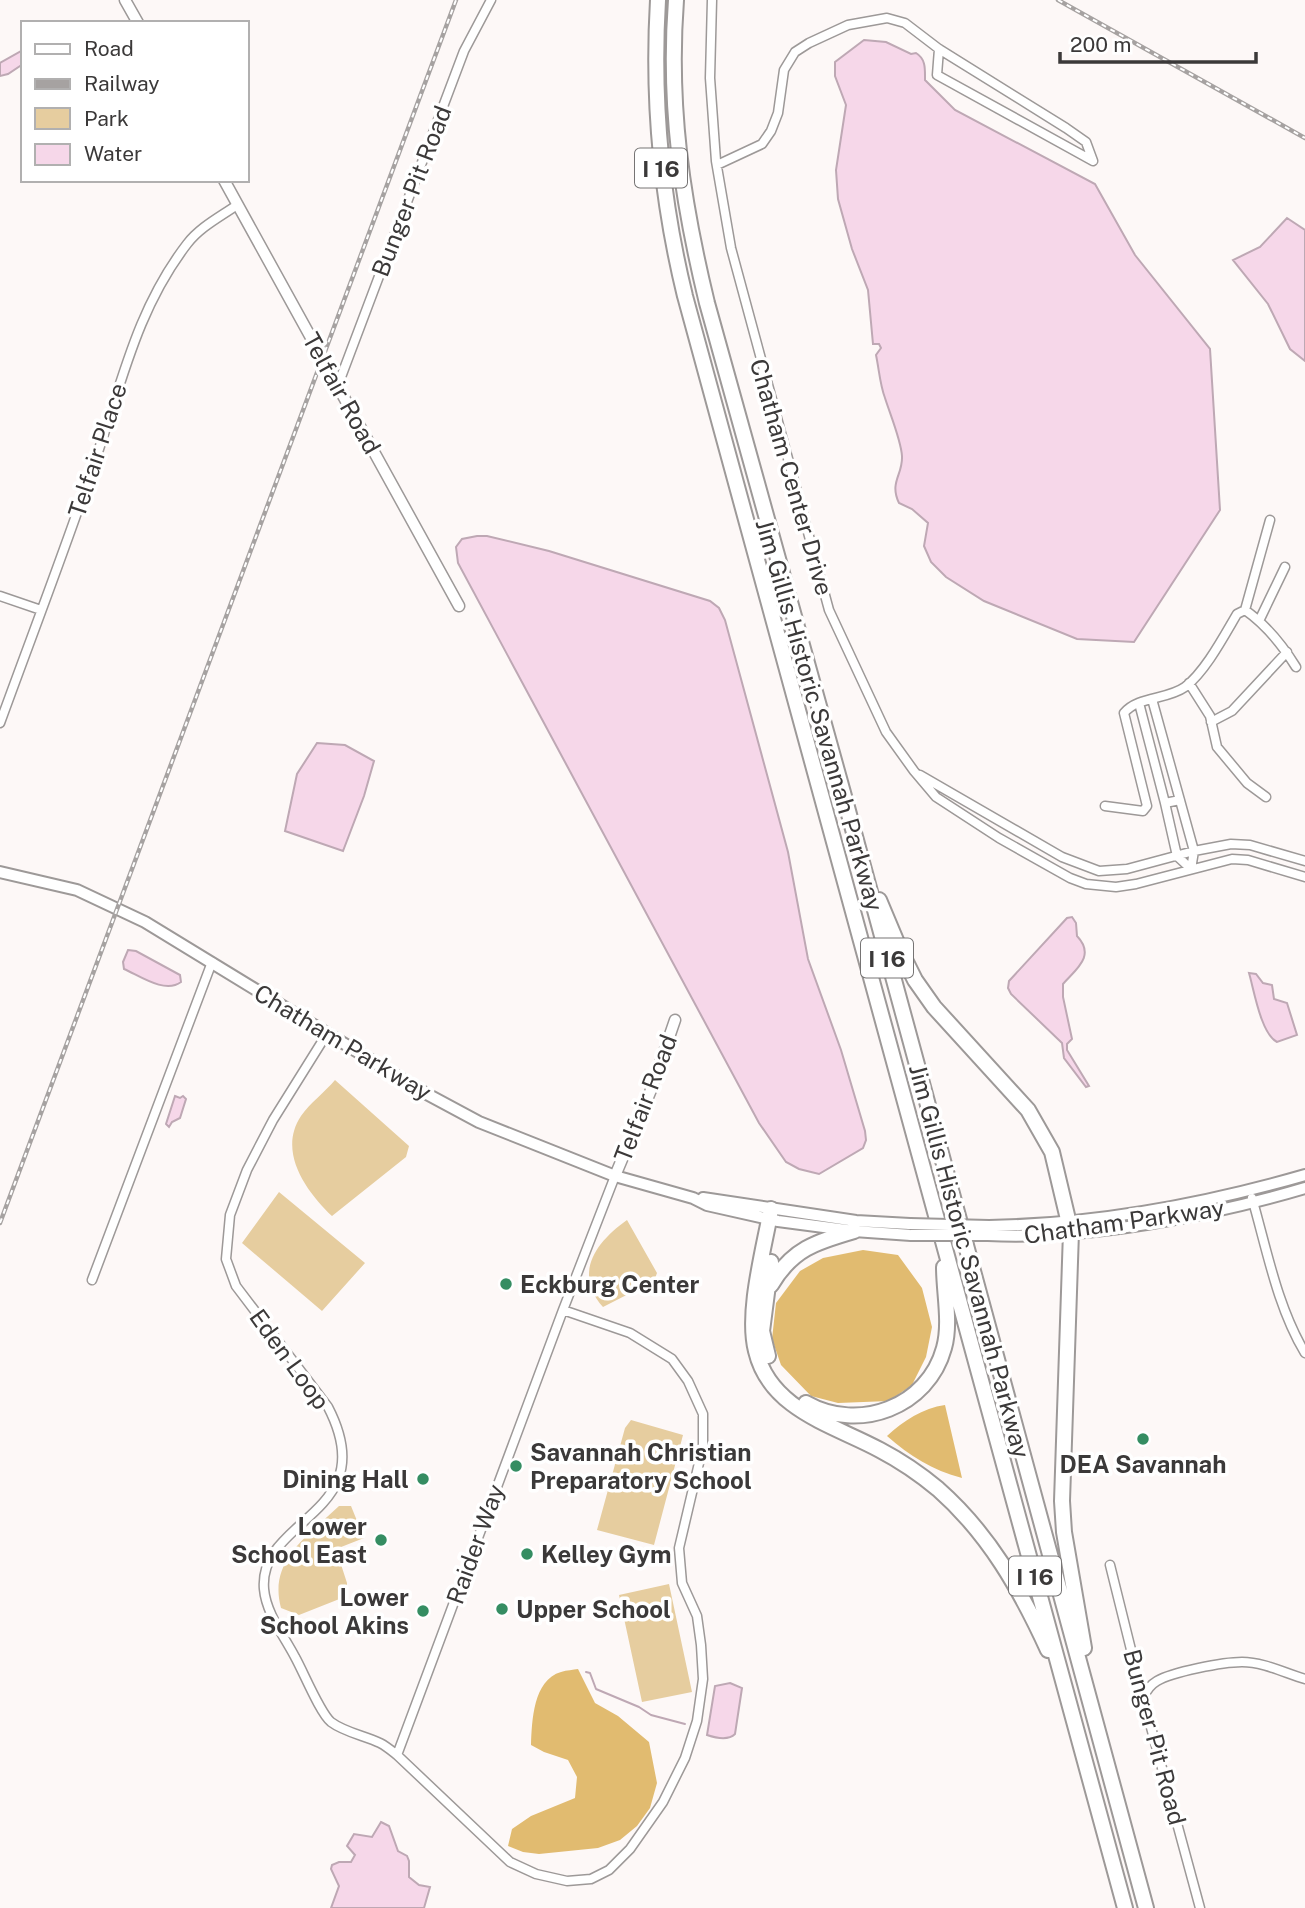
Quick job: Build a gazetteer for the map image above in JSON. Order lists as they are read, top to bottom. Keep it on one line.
{"streets":{"highway":["I 16","Jim Gillis Historic Savannah Parkway"],"main road":["Chatham Parkway"],"street":["Bunger Pit Road","Telfair Road","Telfair Place","Chatham Center Drive","Eden Loop","Raider Way"]},"crossings":[["Bunger Pit Road","Telfair Road"],["Telfair Road","Telfair Place"],["Telfair Road","Chatham Parkway"],["Telfair Road","Raider Way"],["Chatham Parkway","Eden Loop"],["Chatham Parkway","Raider Way"],["Eden Loop","Raider Way"]],"places":["Eckburg Center","DEA Savannah","Savannah Christian Preparatory School","Dining Hall","Lower School East","Kelley Gym","Upper School","Lower School Akins"],"legend":["Road","Railway","Park","Water"],"scale_bar":"200 m"}
